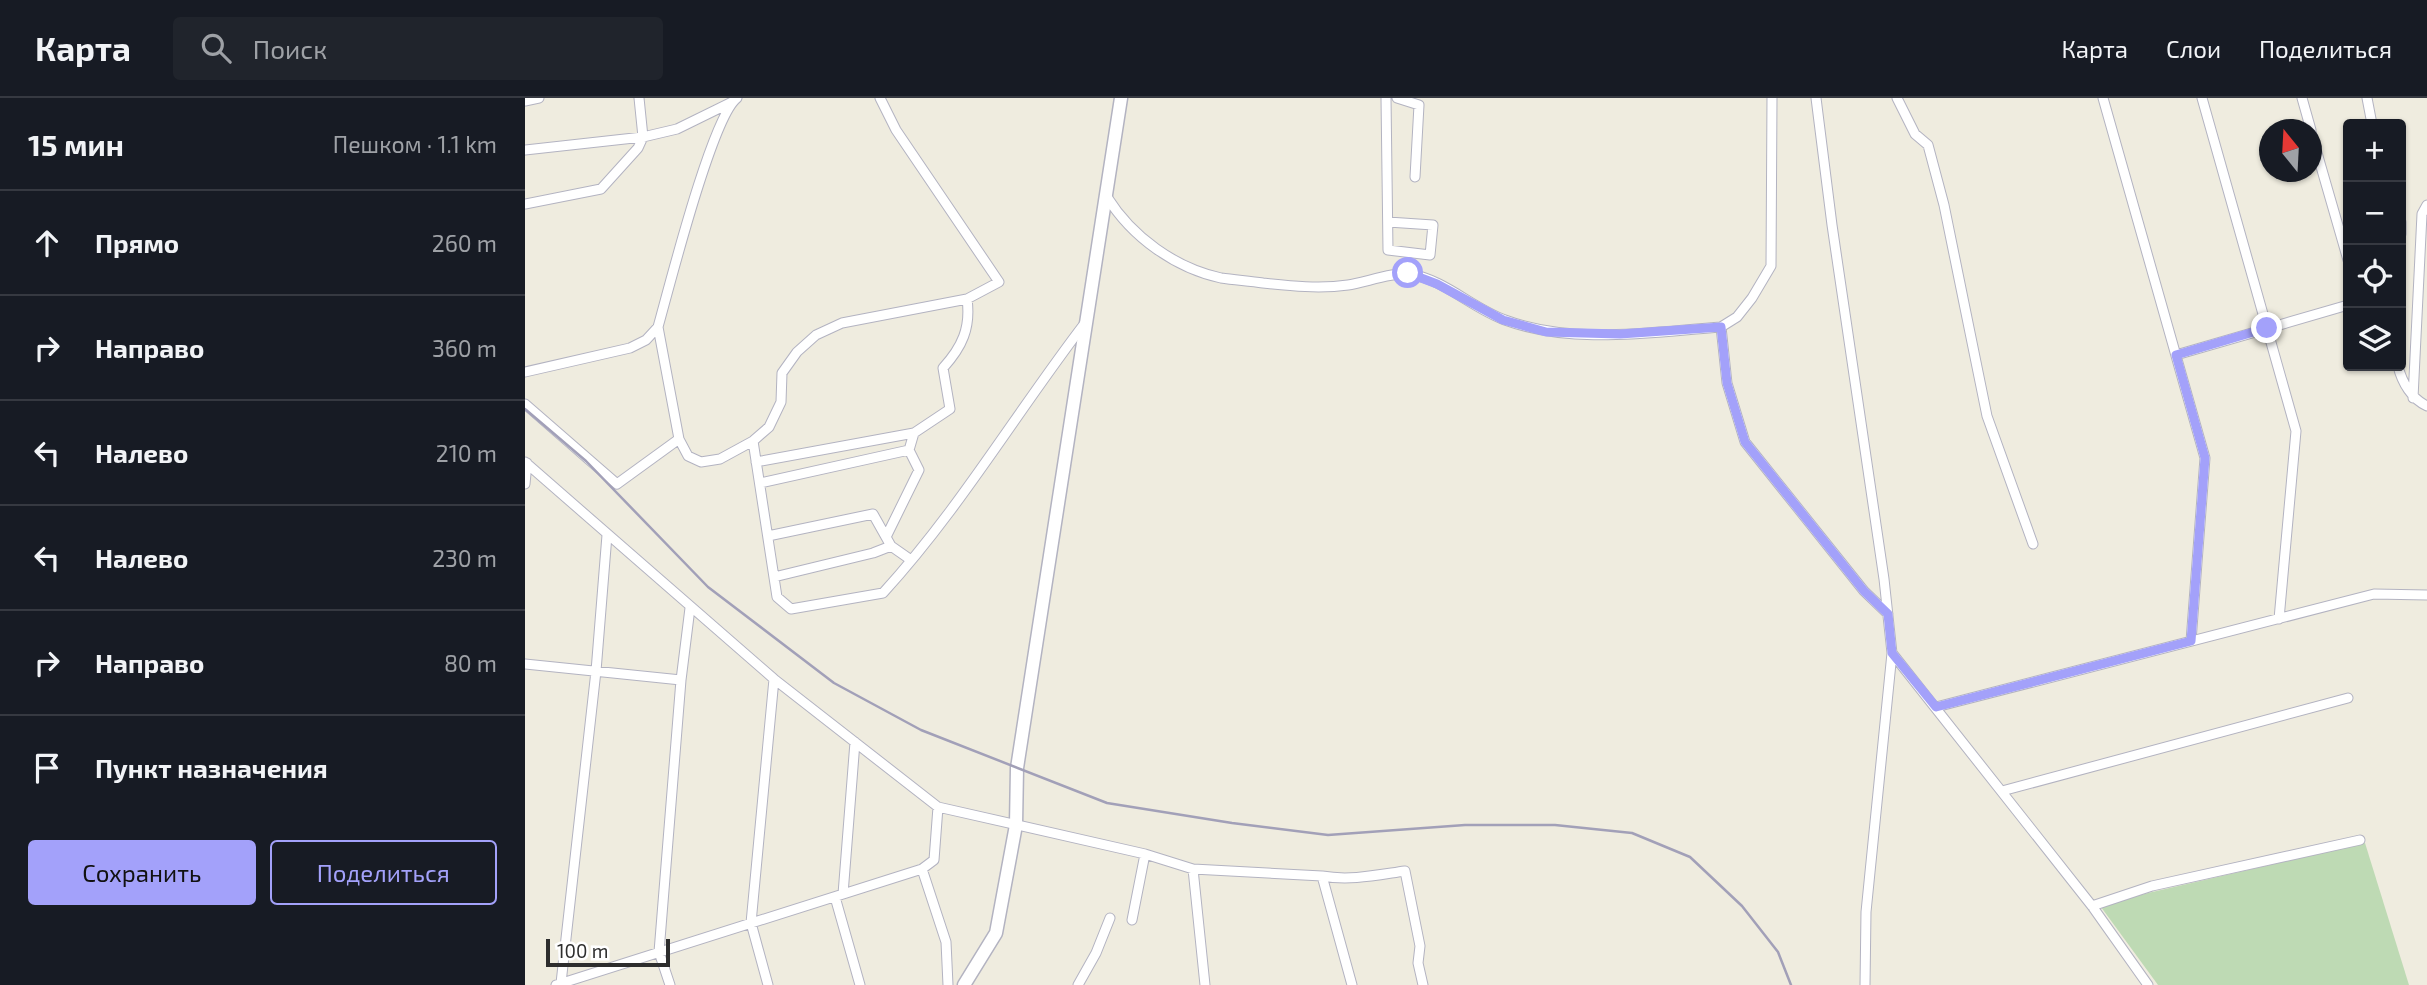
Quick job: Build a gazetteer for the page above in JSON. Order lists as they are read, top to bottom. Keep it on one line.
{"scale_bar":"100 m","north":"top","page":{"header":"Карта","search":"Поиск","nav":["Карта","Слои","Поделиться"],"heading":["15 мин","Пешком · 1.1 km"],"map_buttons":["+","−"],"list":[["Прямо","260 m"],["Направо","360 m"],["Налево","210 m"],["Налево","230 m"],["Направо","80 m"],"Пункт назначения"],"buttons":["Сохранить","Поделиться"],"scale":"100 m"}}
